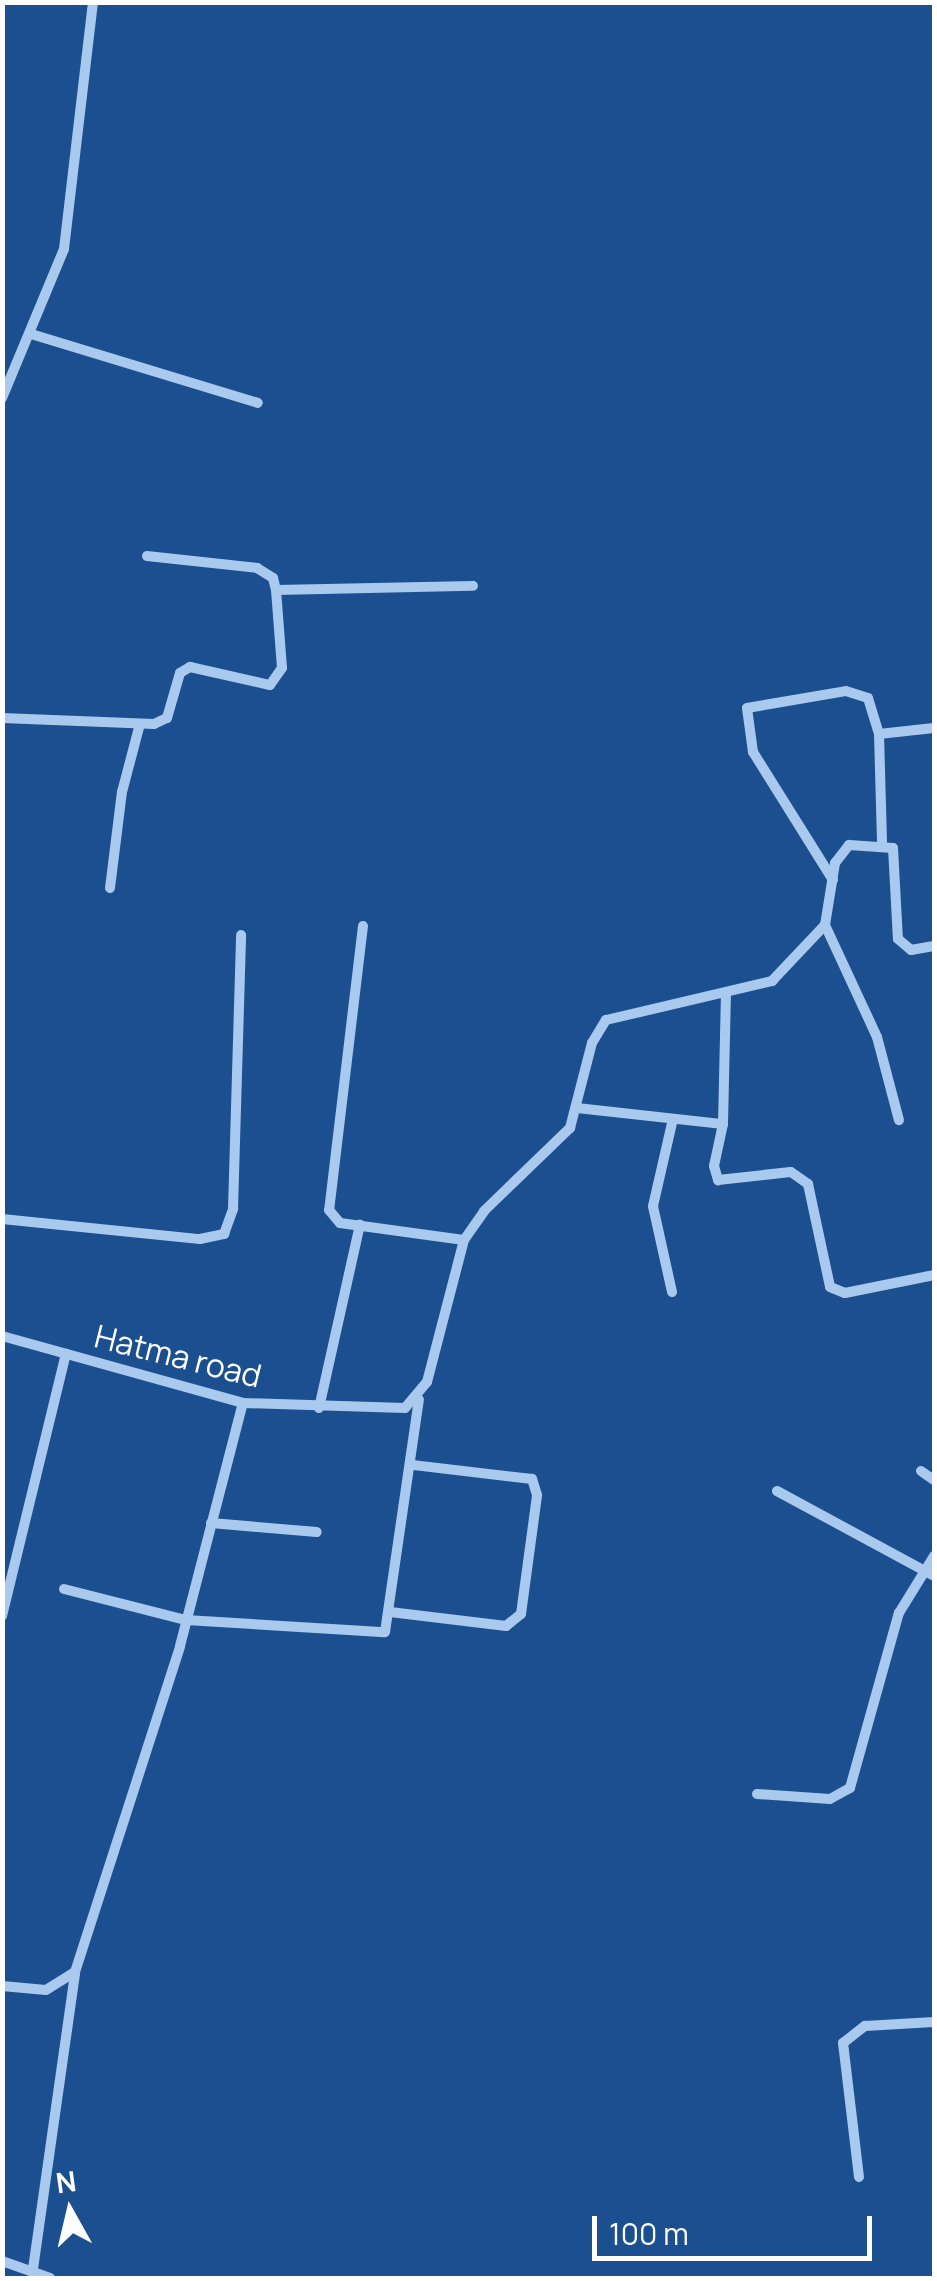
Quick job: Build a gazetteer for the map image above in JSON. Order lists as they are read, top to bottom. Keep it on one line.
{"streets":{"street":["Hatma road"]},"scale_bar":"100 m","north":"top"}
